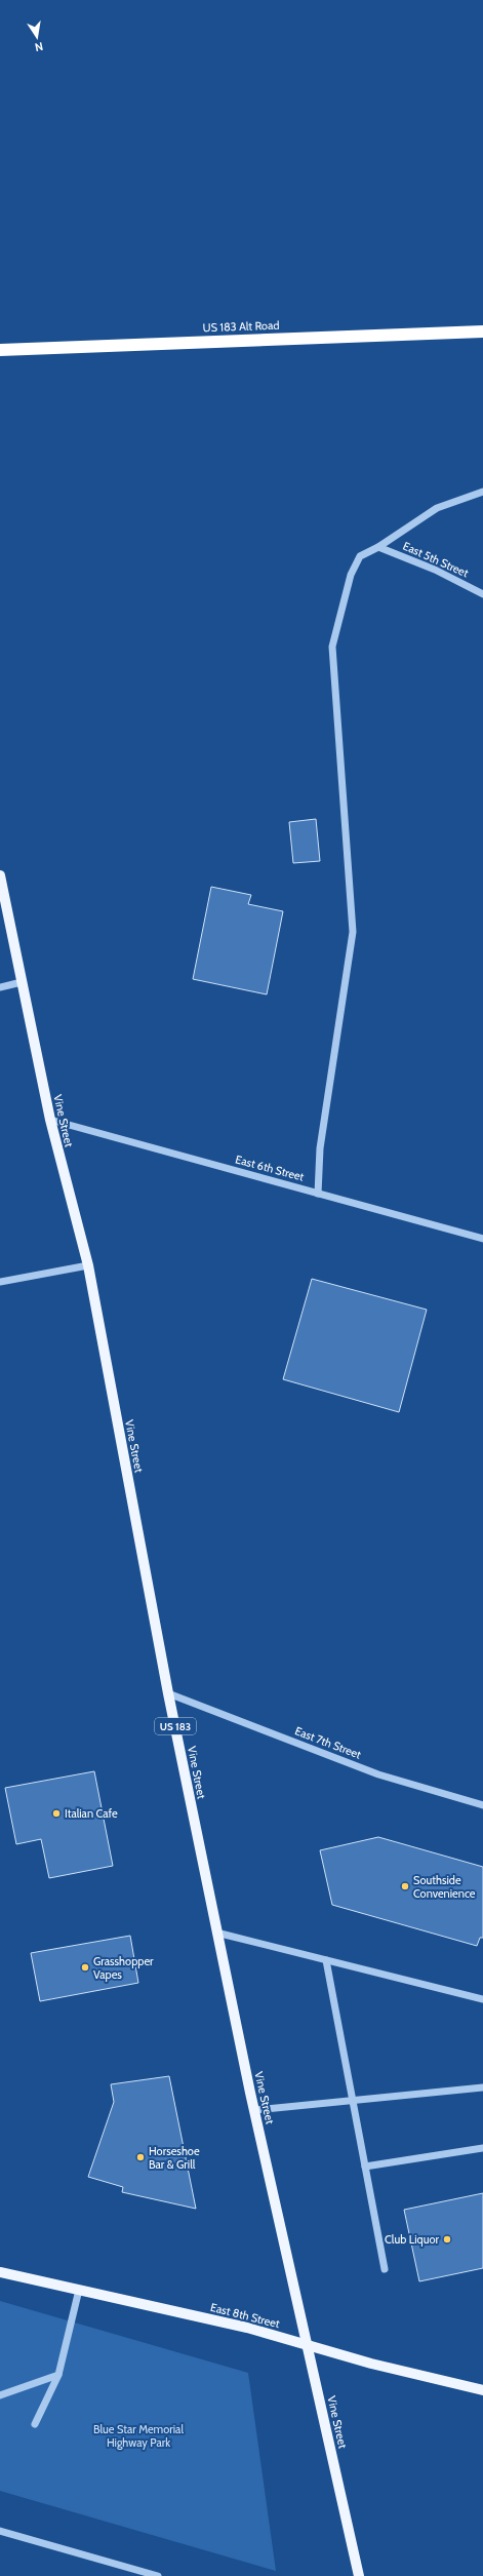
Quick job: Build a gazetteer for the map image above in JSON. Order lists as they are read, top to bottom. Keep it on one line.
{"streets":{"highway":["US 183 Alt Road"],"main road":["Vine Street","US 183","East 8th Street"],"street":["East 5th Street","East 6th Street","East 7th Street"]},"crossings":[["Vine Street","East 6th Street"],["Vine Street","East 7th Street"],["Vine Street","East 8th Street"]],"parks":["Blue Star Memorial Highway Park"],"places":["Italian Cafe","Southside Convenience","Grasshopper Vapes","Horseshoe Bar & Grill","Club Liquor"],"north":"bottom"}
